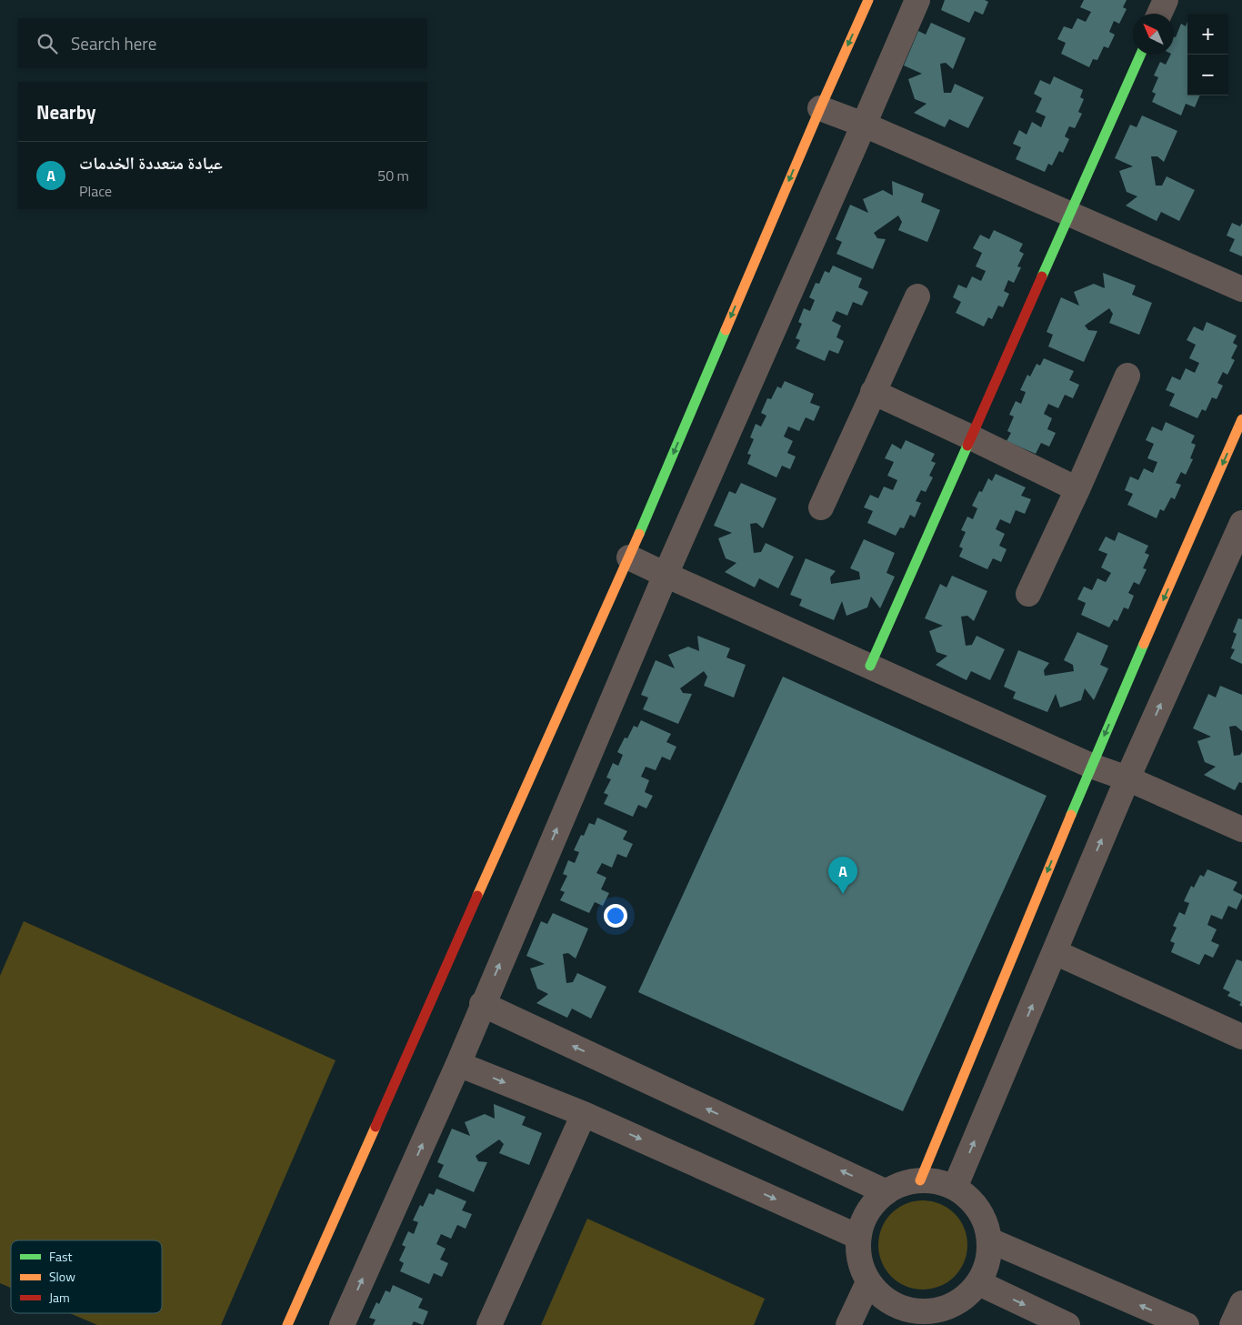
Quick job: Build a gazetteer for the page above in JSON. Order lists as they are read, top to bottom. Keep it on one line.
{"legend":["Fast","Slow","Jam"],"north":"top left","page":{"map_buttons":["+","−"],"search":"Search here","heading":"Nearby","list":[{"mark":"A","name":"عيادة متعددة الخدمات","note":"Place","value":"50 m"}],"pins":"A"}}
